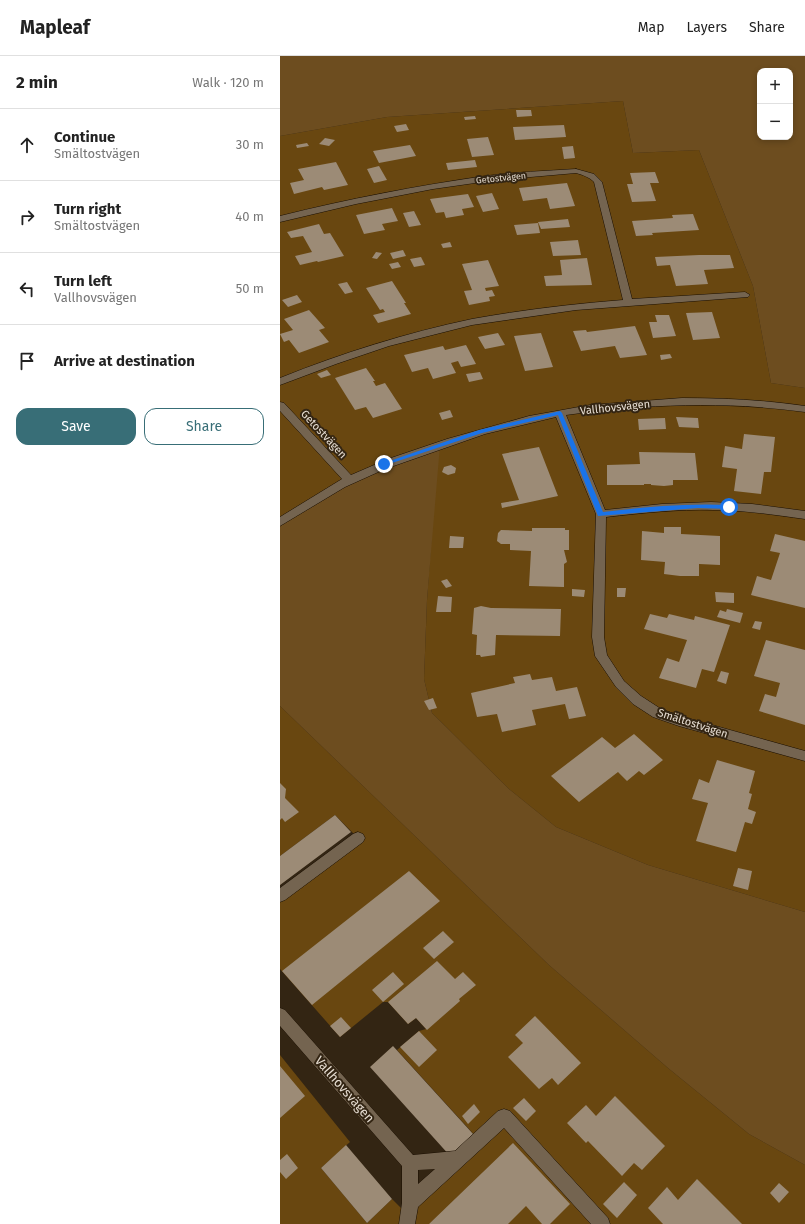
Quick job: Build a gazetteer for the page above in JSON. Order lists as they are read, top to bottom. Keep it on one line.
{"streets":{"street":["Getostvägen","Vallhovsvägen","Smältostvägen"]},"crossings":[["Getostvägen","Vallhovsvägen"],["Vallhovsvägen","Smältostvägen"]],"page":{"header":"Mapleaf","nav":["Map","Layers","Share"],"heading":["2 min","Walk · 120 m"],"map_buttons":["+","−"],"list":[["Continue","Smältostvägen","30 m"],["Turn right","Smältostvägen","40 m"],["Turn left","Vallhovsvägen","50 m"],"Arrive at destination"],"buttons":["Save","Share"]}}
